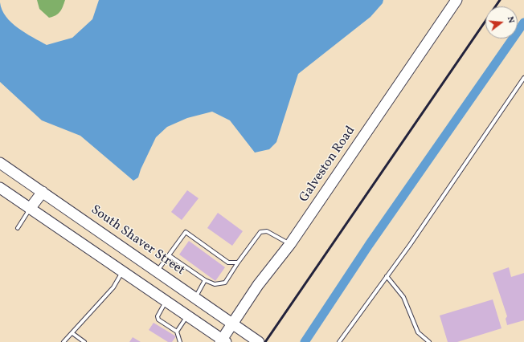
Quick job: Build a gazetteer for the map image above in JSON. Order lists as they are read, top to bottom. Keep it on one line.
{"streets":{"main road":["Galveston Road","South Shaver Street"]},"crossings":[["Galveston Road","South Shaver Street"]],"north":"right"}
